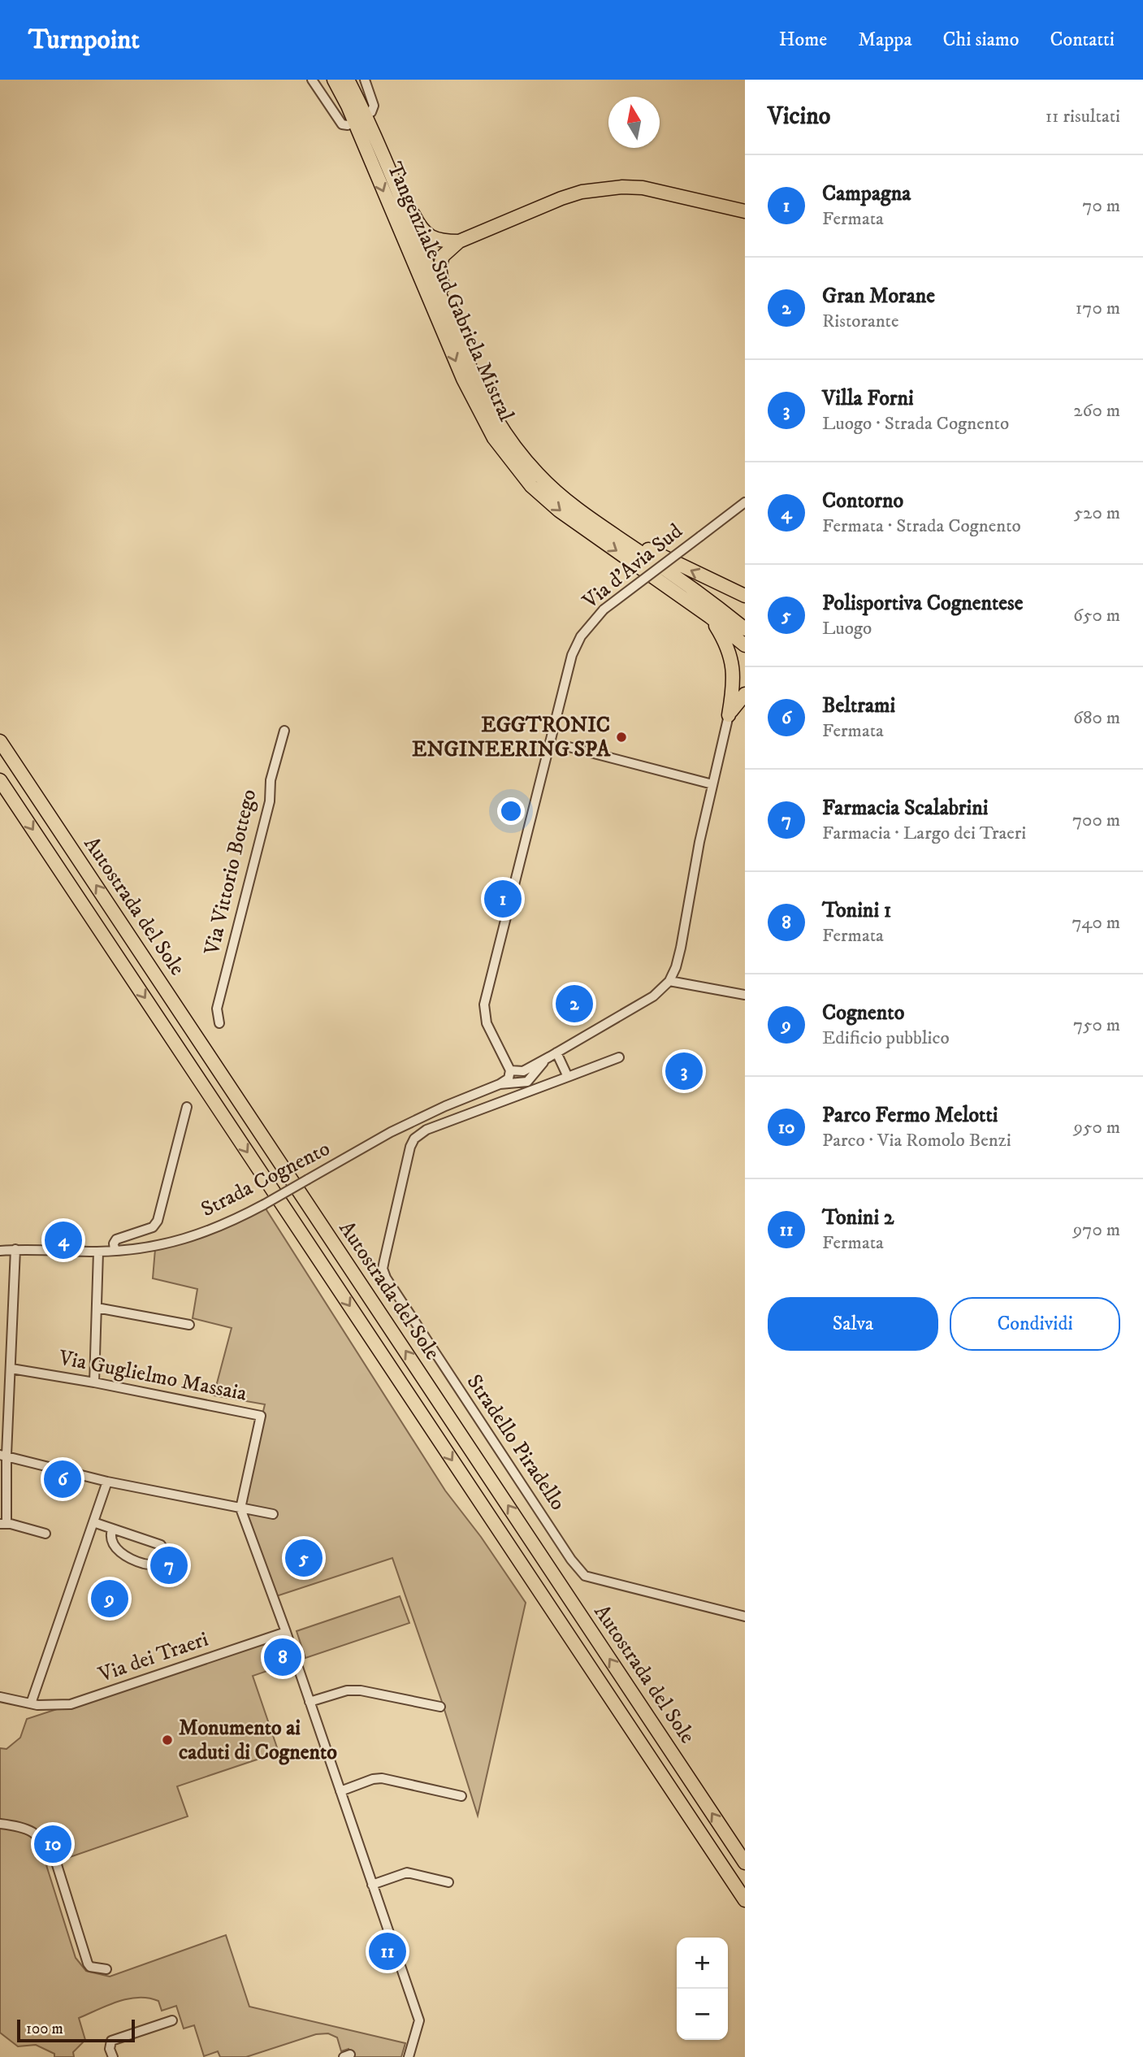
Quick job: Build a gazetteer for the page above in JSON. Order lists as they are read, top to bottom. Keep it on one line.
{"streets":{"highway":["Tangenziale Sud Gabriela Mistral","Autostrada del Sole"],"street":["Via d'Avia Sud","Via Vittorio Bottego","Strada Cognento","Via Guglielmo Massaia","Stradello Piradello","Via dei Traeri"]},"crossings":[["Via d'Avia Sud","Strada Cognento"]],"places":["EGGTRONIC ENGINEERING SPA","Monumento ai caduti di Cognento"],"scale_bar":"100 m","north":"top","page":{"header":"Turnpoint","nav":["Home","Mappa","Chi siamo","Contatti"],"heading":["Vicino","11 risultati"],"list":[{"mark":"1","name":"Campagna","note":"Fermata","value":"70 m"},{"mark":"2","name":"Gran Morane","note":"Ristorante","value":"170 m"},{"mark":"3","name":"Villa Forni","note":"Luogo · Strada Cognento","value":"260 m"},{"mark":"4","name":"Contorno","note":"Fermata · Strada Cognento","value":"520 m"},{"mark":"5","name":"Polisportiva Cognentese","note":"Luogo","value":"650 m"},{"mark":"6","name":"Beltrami","note":"Fermata","value":"680 m"},{"mark":"7","name":"Farmacia Scalabrini","note":"Farmacia · Largo dei Traeri","value":"700 m"},{"mark":"8","name":"Tonini 1","note":"Fermata","value":"740 m"},{"mark":"9","name":"Cognento","note":"Edificio pubblico","value":"750 m"},{"mark":"10","name":"Parco Fermo Melotti","note":"Parco · Via Romolo Benzi","value":"950 m"},{"mark":"11","name":"Tonini 2","note":"Fermata","value":"970 m"}],"pins":["1","2","3","4","6","5","7","9","8","10","11"],"buttons":["Salva","Condividi"],"map_buttons":["+","−"],"scale":"100 m"}}
